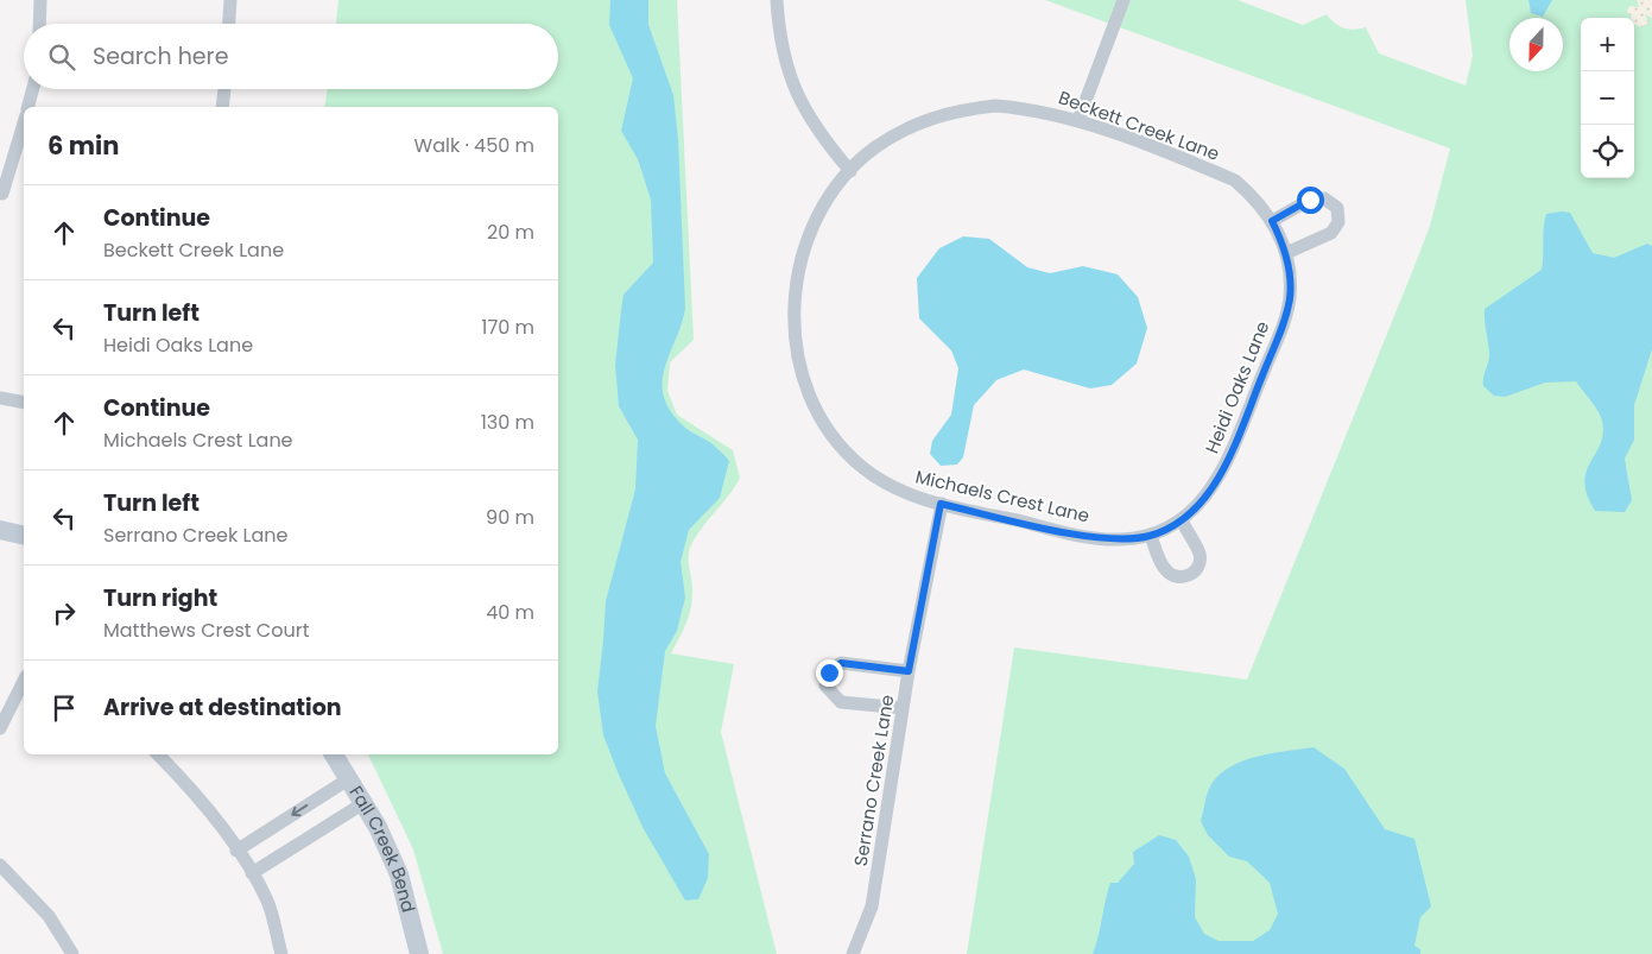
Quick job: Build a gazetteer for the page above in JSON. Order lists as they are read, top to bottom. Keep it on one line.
{"streets":{"street":["Beckett Creek Lane","Heidi Oaks Lane","Michaels Crest Lane","Serrano Creek Lane","Fall Creek Bend"]},"crossings":[["Beckett Creek Lane","Heidi Oaks Lane"],["Beckett Creek Lane","Michaels Crest Lane"],["Heidi Oaks Lane","Michaels Crest Lane"],["Michaels Crest Lane","Serrano Creek Lane"]],"north":"bottom","page":{"map_buttons":["+","−"],"search":"Search here","heading":["6 min","Walk · 450 m"],"list":[["Continue","Beckett Creek Lane","20 m"],["Turn left","Heidi Oaks Lane","170 m"],["Continue","Michaels Crest Lane","130 m"],["Turn left","Serrano Creek Lane","90 m"],["Turn right","Matthews Crest Court","40 m"],"Arrive at destination"]}}
